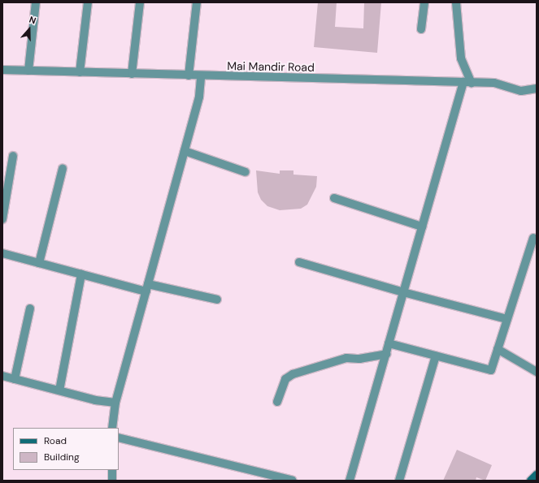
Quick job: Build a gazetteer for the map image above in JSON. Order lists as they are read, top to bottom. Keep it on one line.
{"streets":{"street":["Mai Mandir Road"]},"legend":["Road","Building"],"north":"top"}
